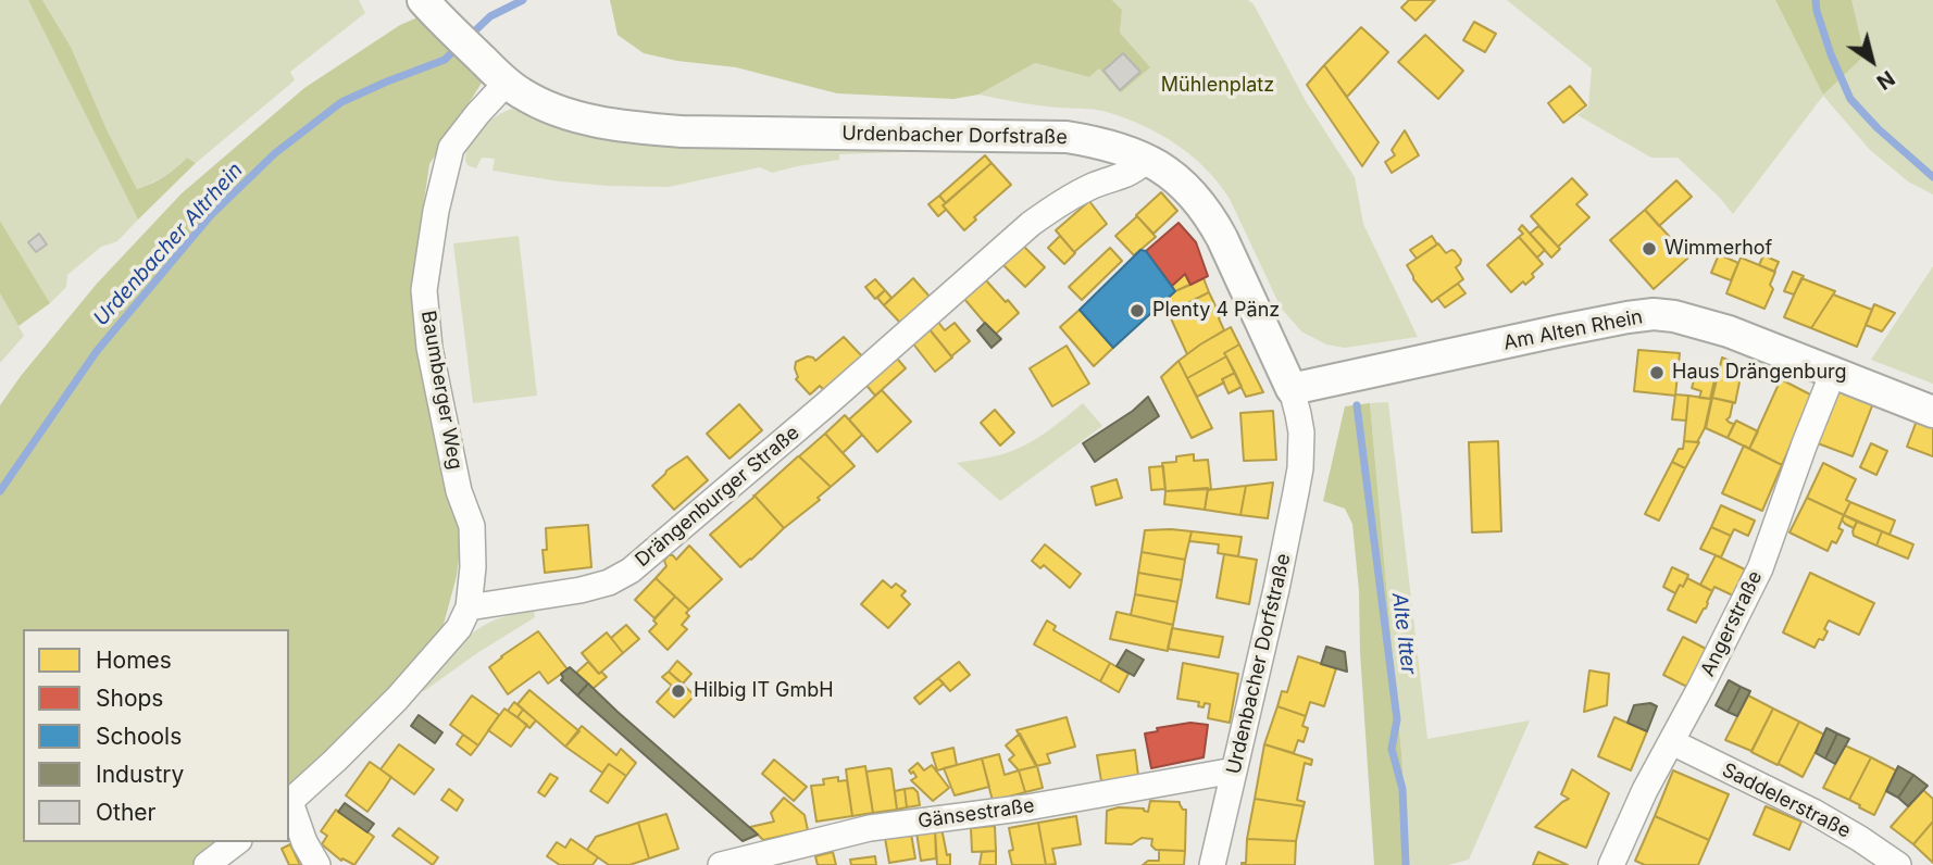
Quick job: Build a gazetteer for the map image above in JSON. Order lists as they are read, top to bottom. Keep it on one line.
{"streets":{"street":["Urdenbacher Dorfstraße","Am Alten Rhein","Baumberger Weg","Drängenburger Straße","Angerstraße","Saddelerstraße","Gänsestraße"]},"crossings":[["Urdenbacher Dorfstraße","Am Alten Rhein"],["Urdenbacher Dorfstraße","Baumberger Weg"],["Urdenbacher Dorfstraße","Drängenburger Straße"],["Urdenbacher Dorfstraße","Gänsestraße"],["Am Alten Rhein","Angerstraße"],["Baumberger Weg","Drängenburger Straße"],["Angerstraße","Saddelerstraße"]],"water":["Urdenbacher Altrhein","Alte Itter"],"parks":["Mühlenplatz"],"places":["Wimmerhof","Plenty 4 Pänz","Haus Drängenburg","Hilbig IT GmbH"],"legend":["Homes","Shops","Schools","Industry","Other"],"north":"bottom right"}
